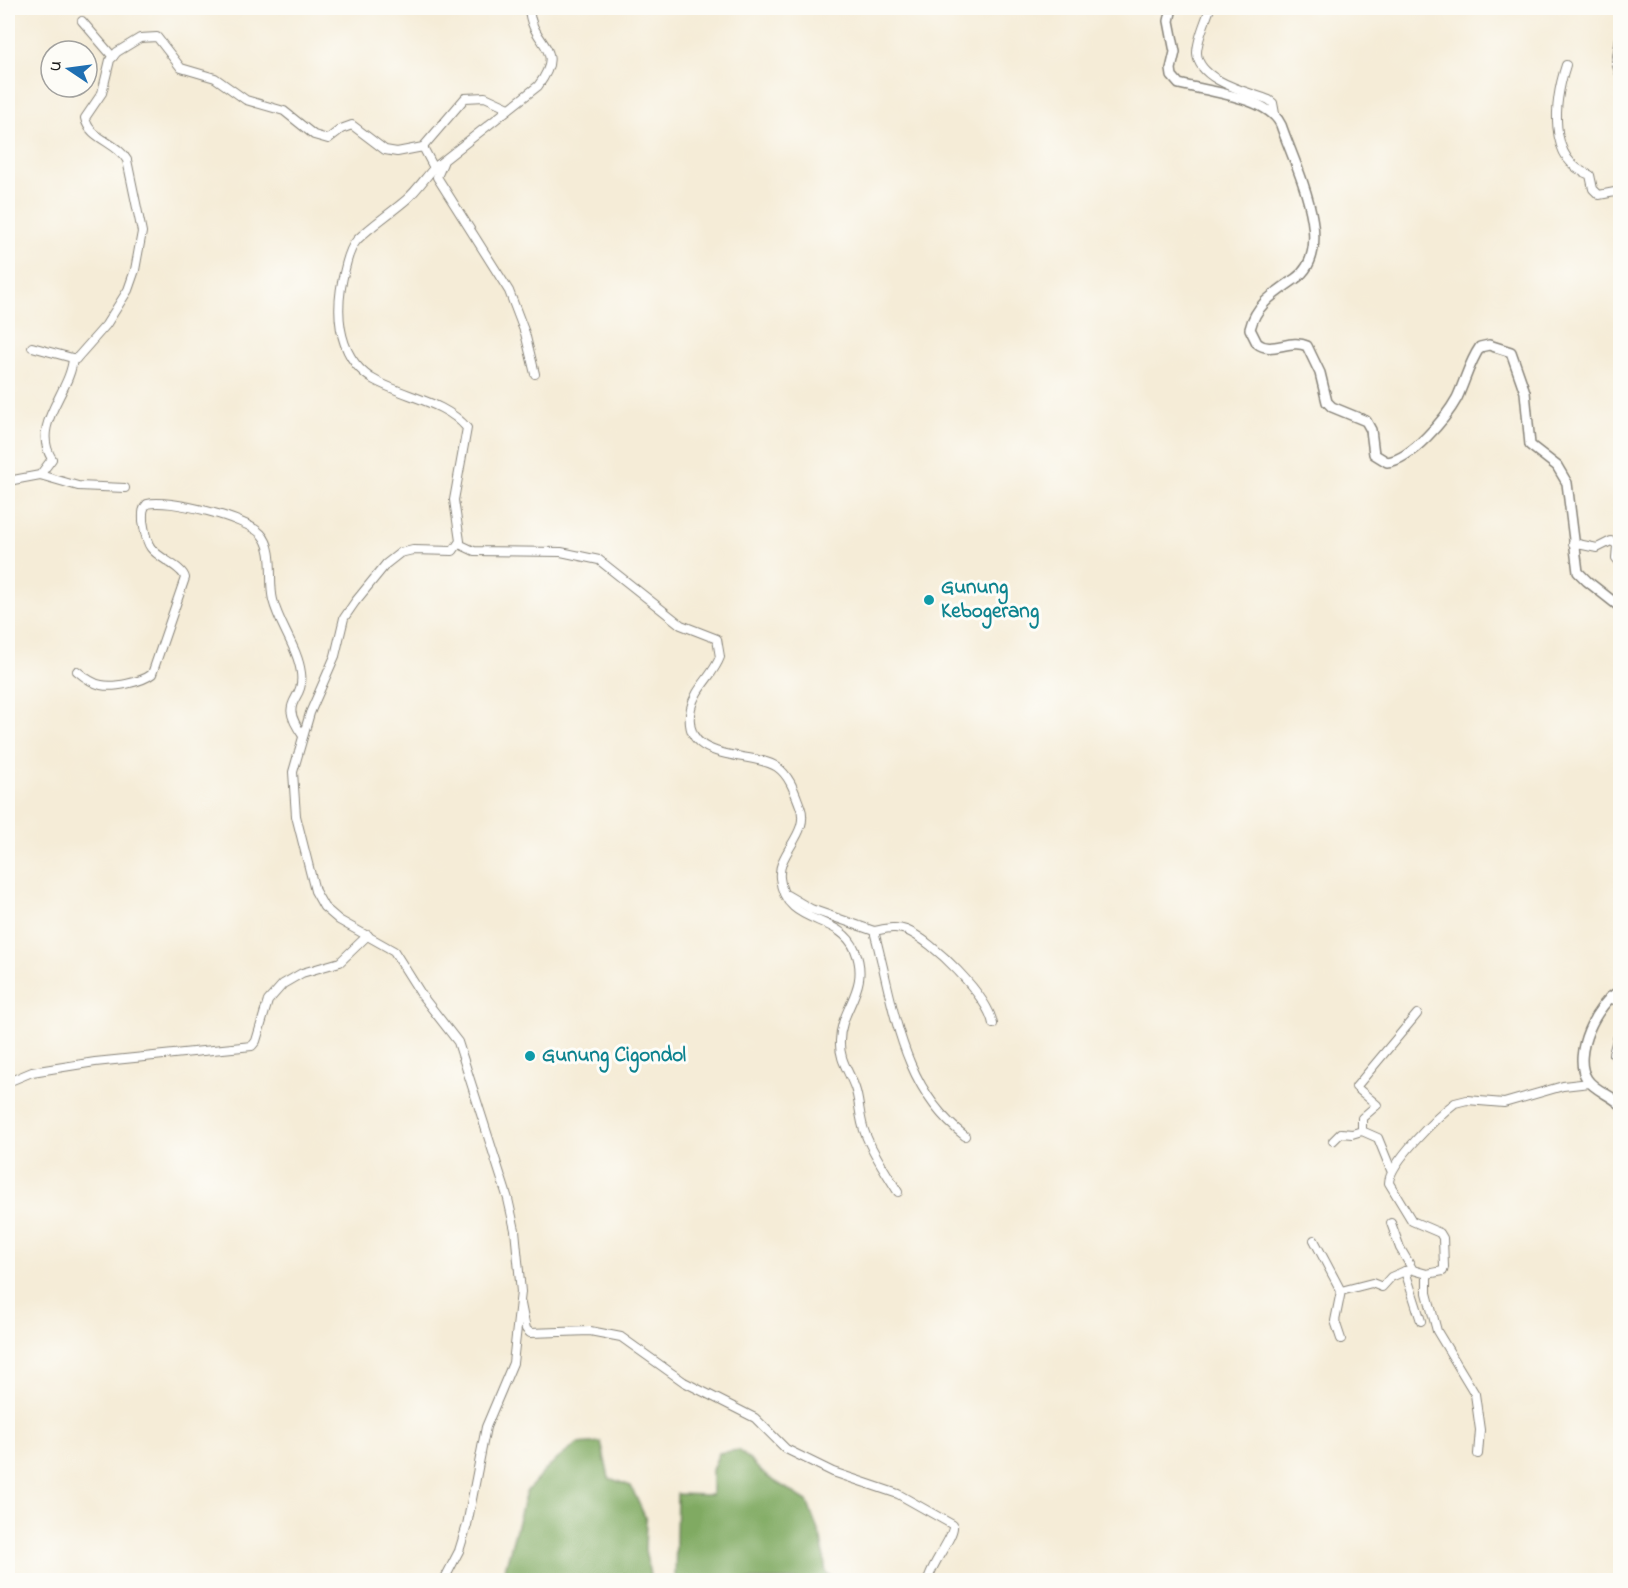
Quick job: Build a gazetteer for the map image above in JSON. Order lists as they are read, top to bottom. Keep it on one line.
{"places":["Gunung Kebogerang","Gunung Cigondol"],"north":"left"}
